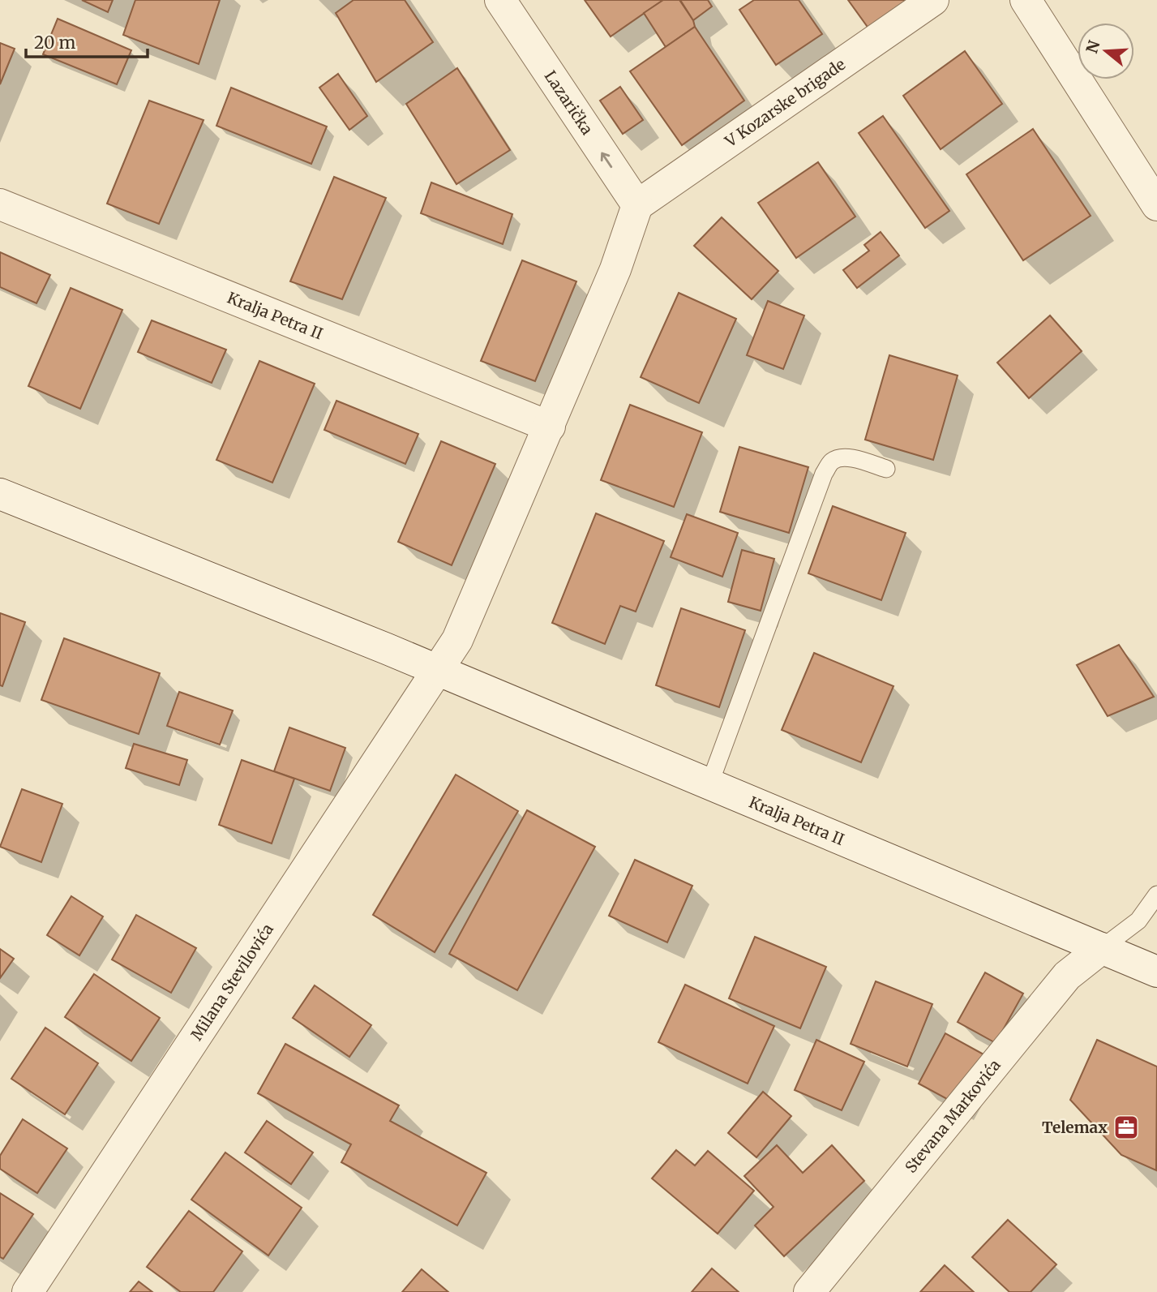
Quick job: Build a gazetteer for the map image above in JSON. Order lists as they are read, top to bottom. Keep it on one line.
{"streets":{"street":["Lazarička","V Kozarske brigade","Kralja Petra II","Milana Stevilovića","Stevana Markovića"]},"crossings":[["Lazarička","V Kozarske brigade"],["Kralja Petra II","Milana Stevilovića"],["Kralja Petra II","Stevana Markovića"]],"one_way":["Lazarička"],"places":{"office":["Telemax"]},"scale_bar":"20 m","north":"left"}
